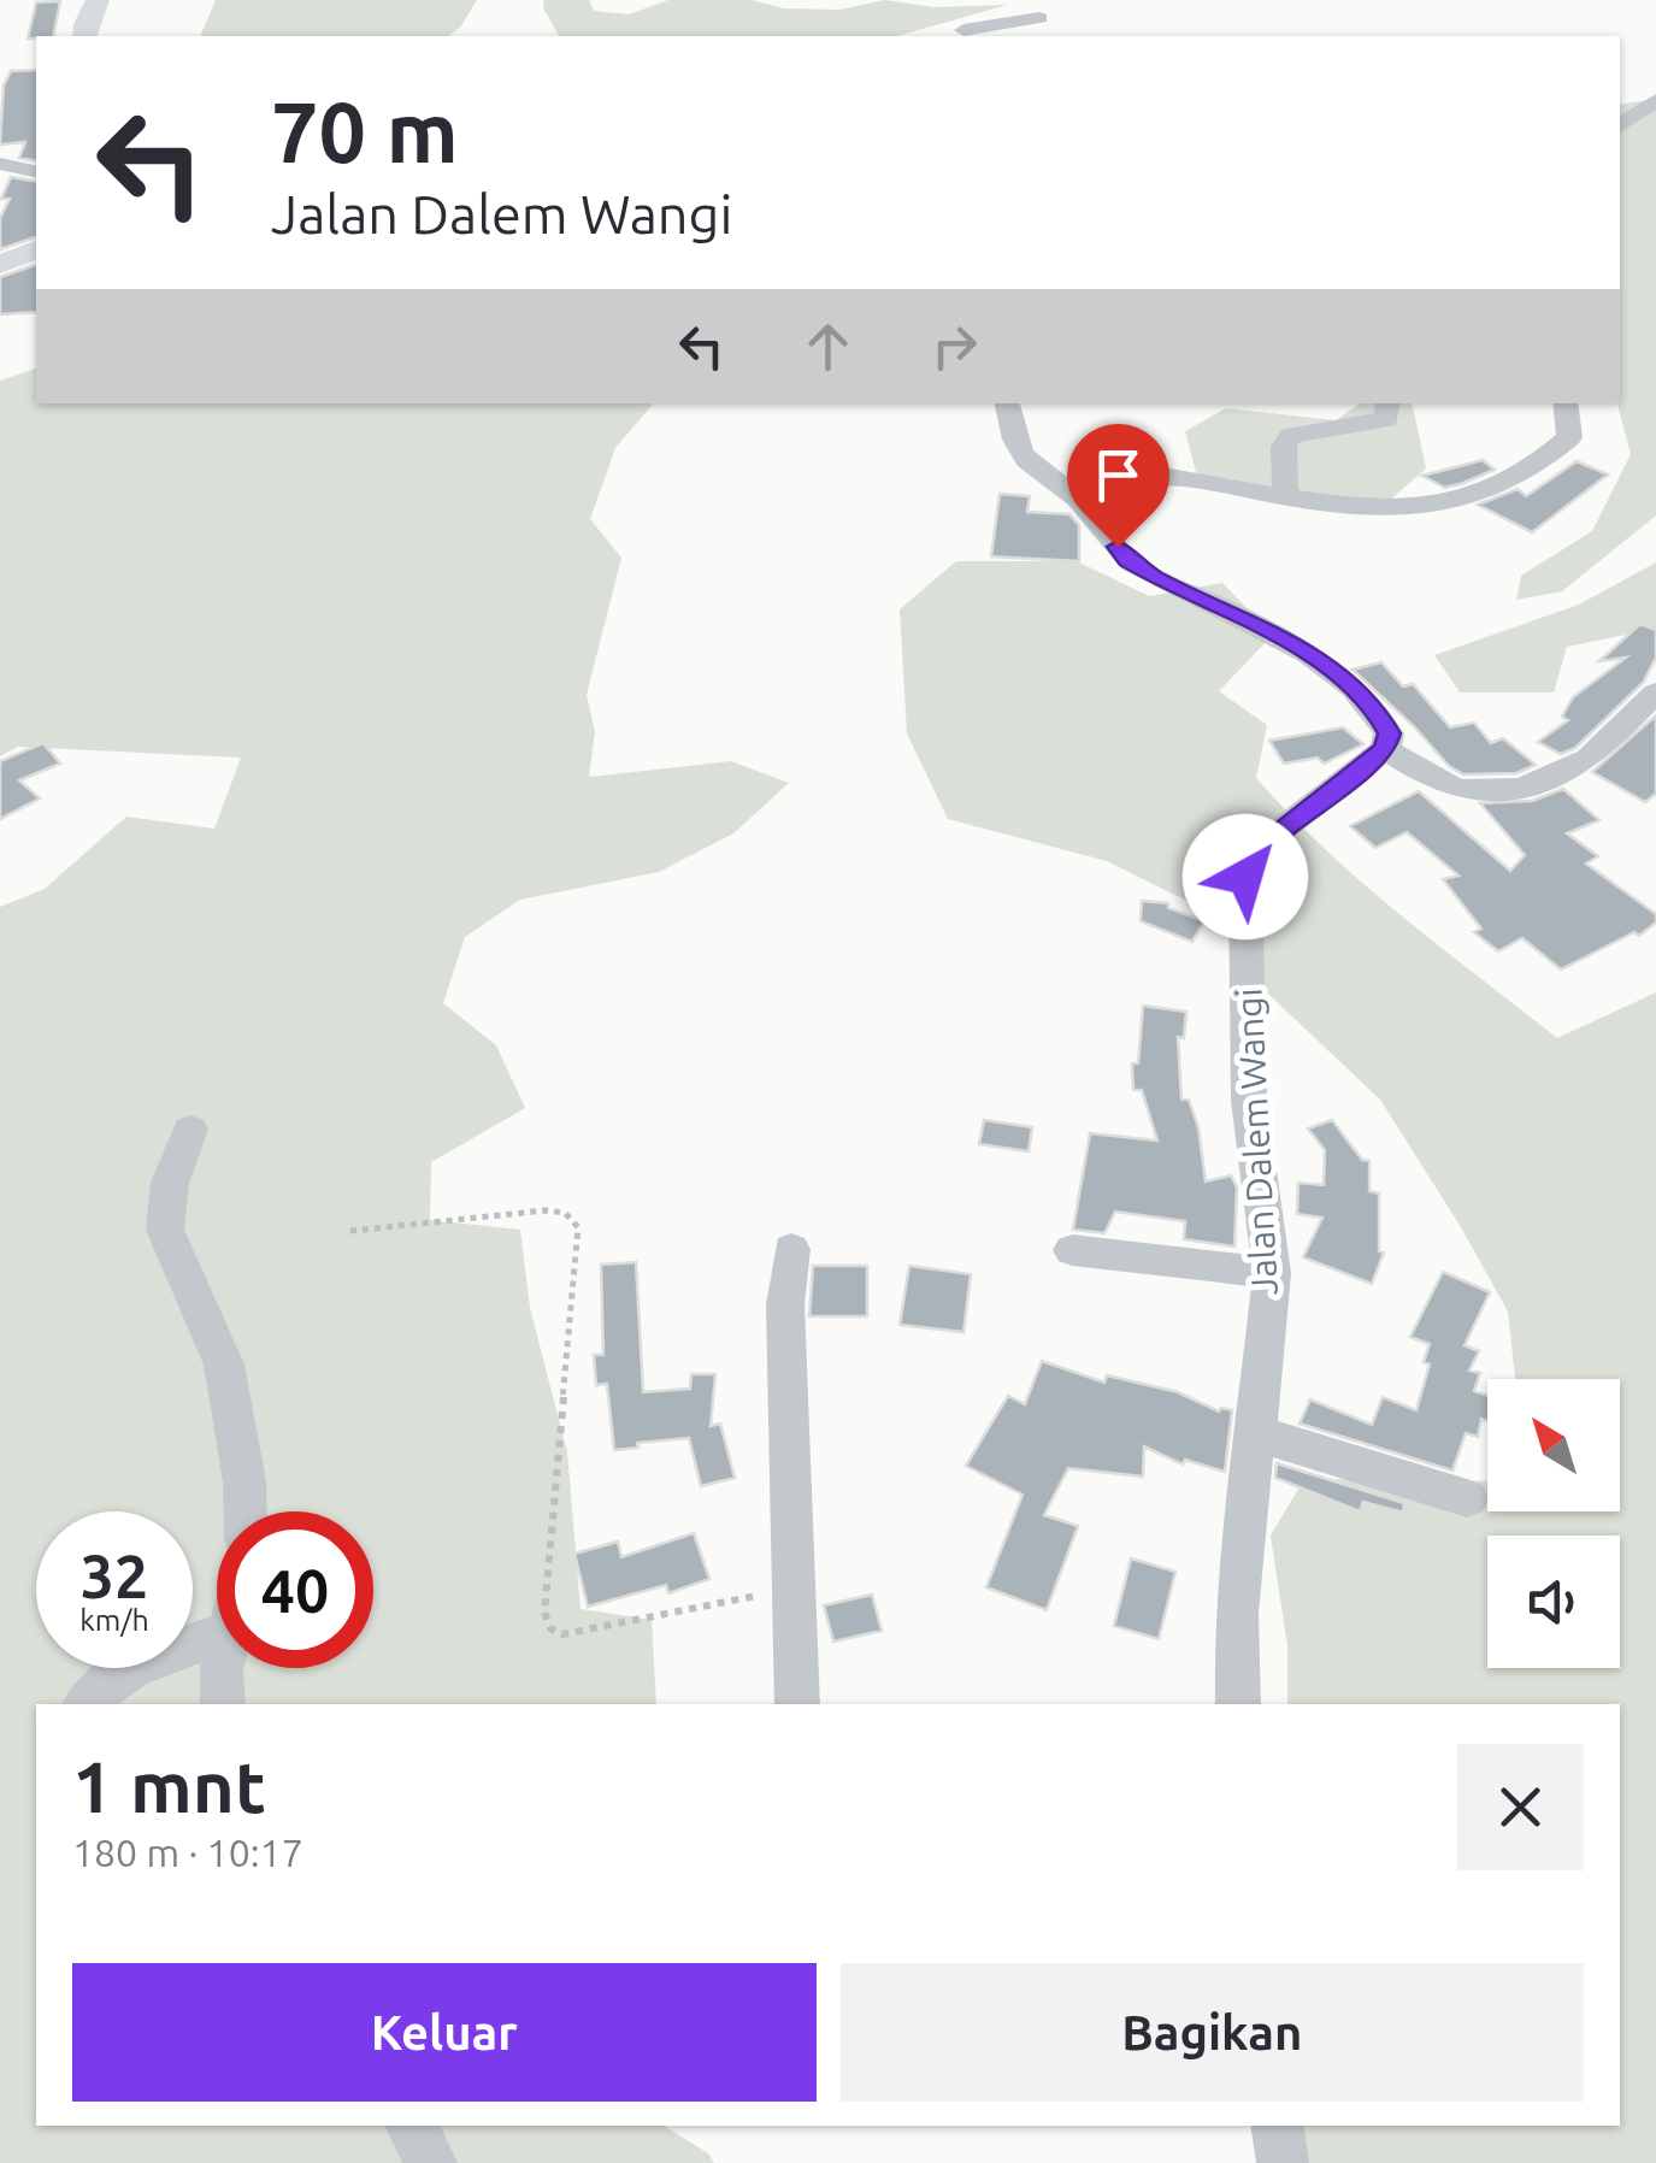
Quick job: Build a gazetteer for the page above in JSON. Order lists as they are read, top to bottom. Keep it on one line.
{"streets":{"street":["Jalan Dalem Wangi"]},"north":"top left","page":{"turn":["70 m","Jalan Dalem Wangi"],"speed":"32 km/h","limit":"40","heading":["1 mnt","180 m · 10:17"],"buttons":["Keluar","Bagikan"]}}
